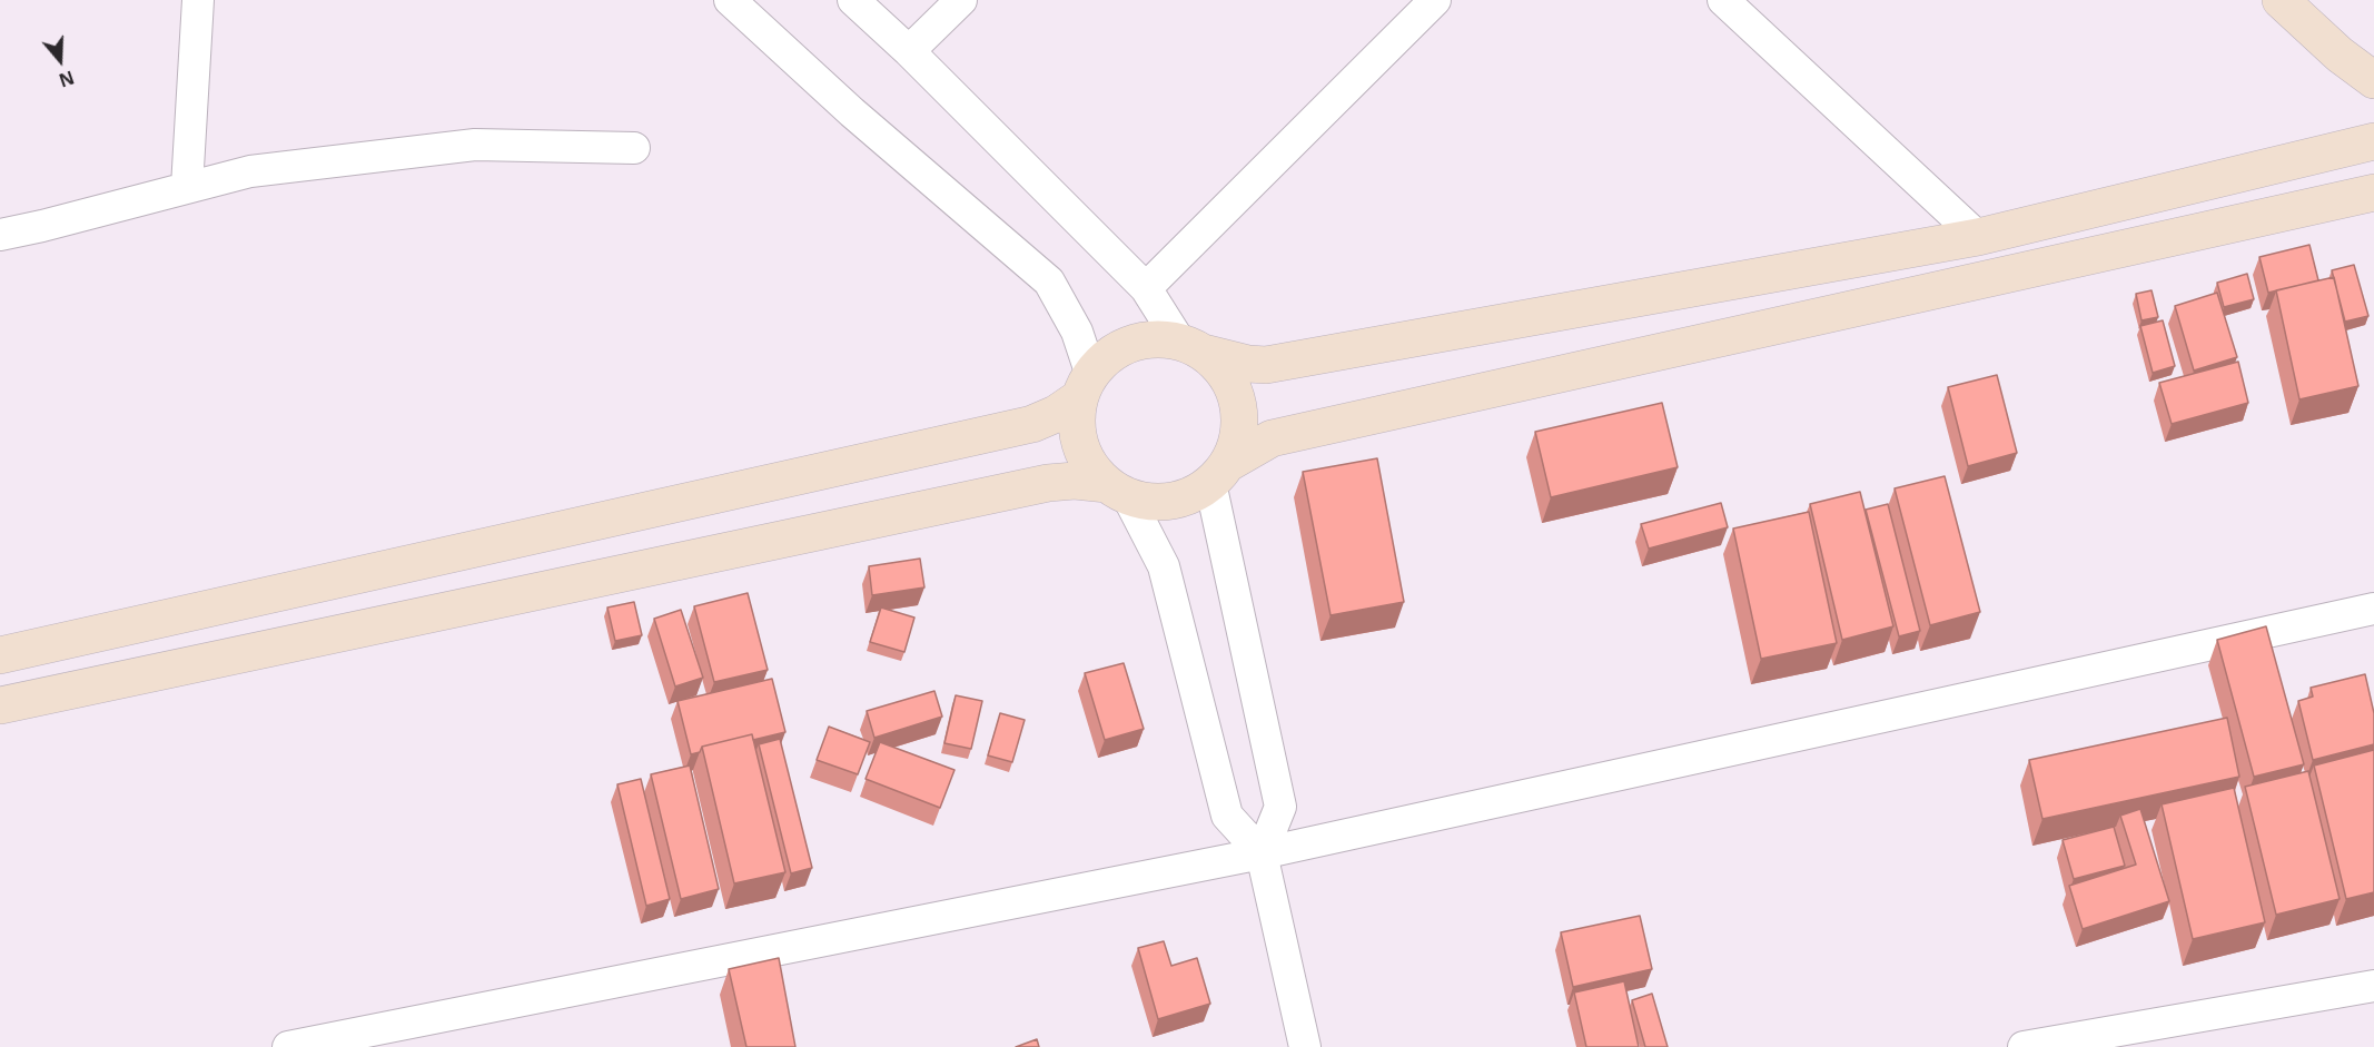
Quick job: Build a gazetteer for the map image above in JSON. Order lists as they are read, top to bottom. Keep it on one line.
{"north":"bottom"}
